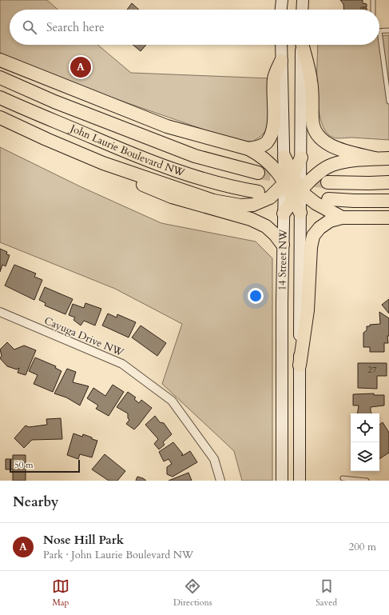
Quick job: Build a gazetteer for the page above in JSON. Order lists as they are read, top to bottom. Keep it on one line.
{"streets":{"main road":["John Laurie Boulevard NW","14 Street NW"],"street":["Cayuga Drive NW"]},"house_numbers":["27"],"scale_bar":"50 m","page":{"search":"Search here","pins":"A","scale":"50 m","heading":"Nearby","list":[{"mark":"A","name":"Nose Hill Park","note":"Park · John Laurie Boulevard NW","value":"200 m"}],"nav":["Map","Directions","Saved"]}}
